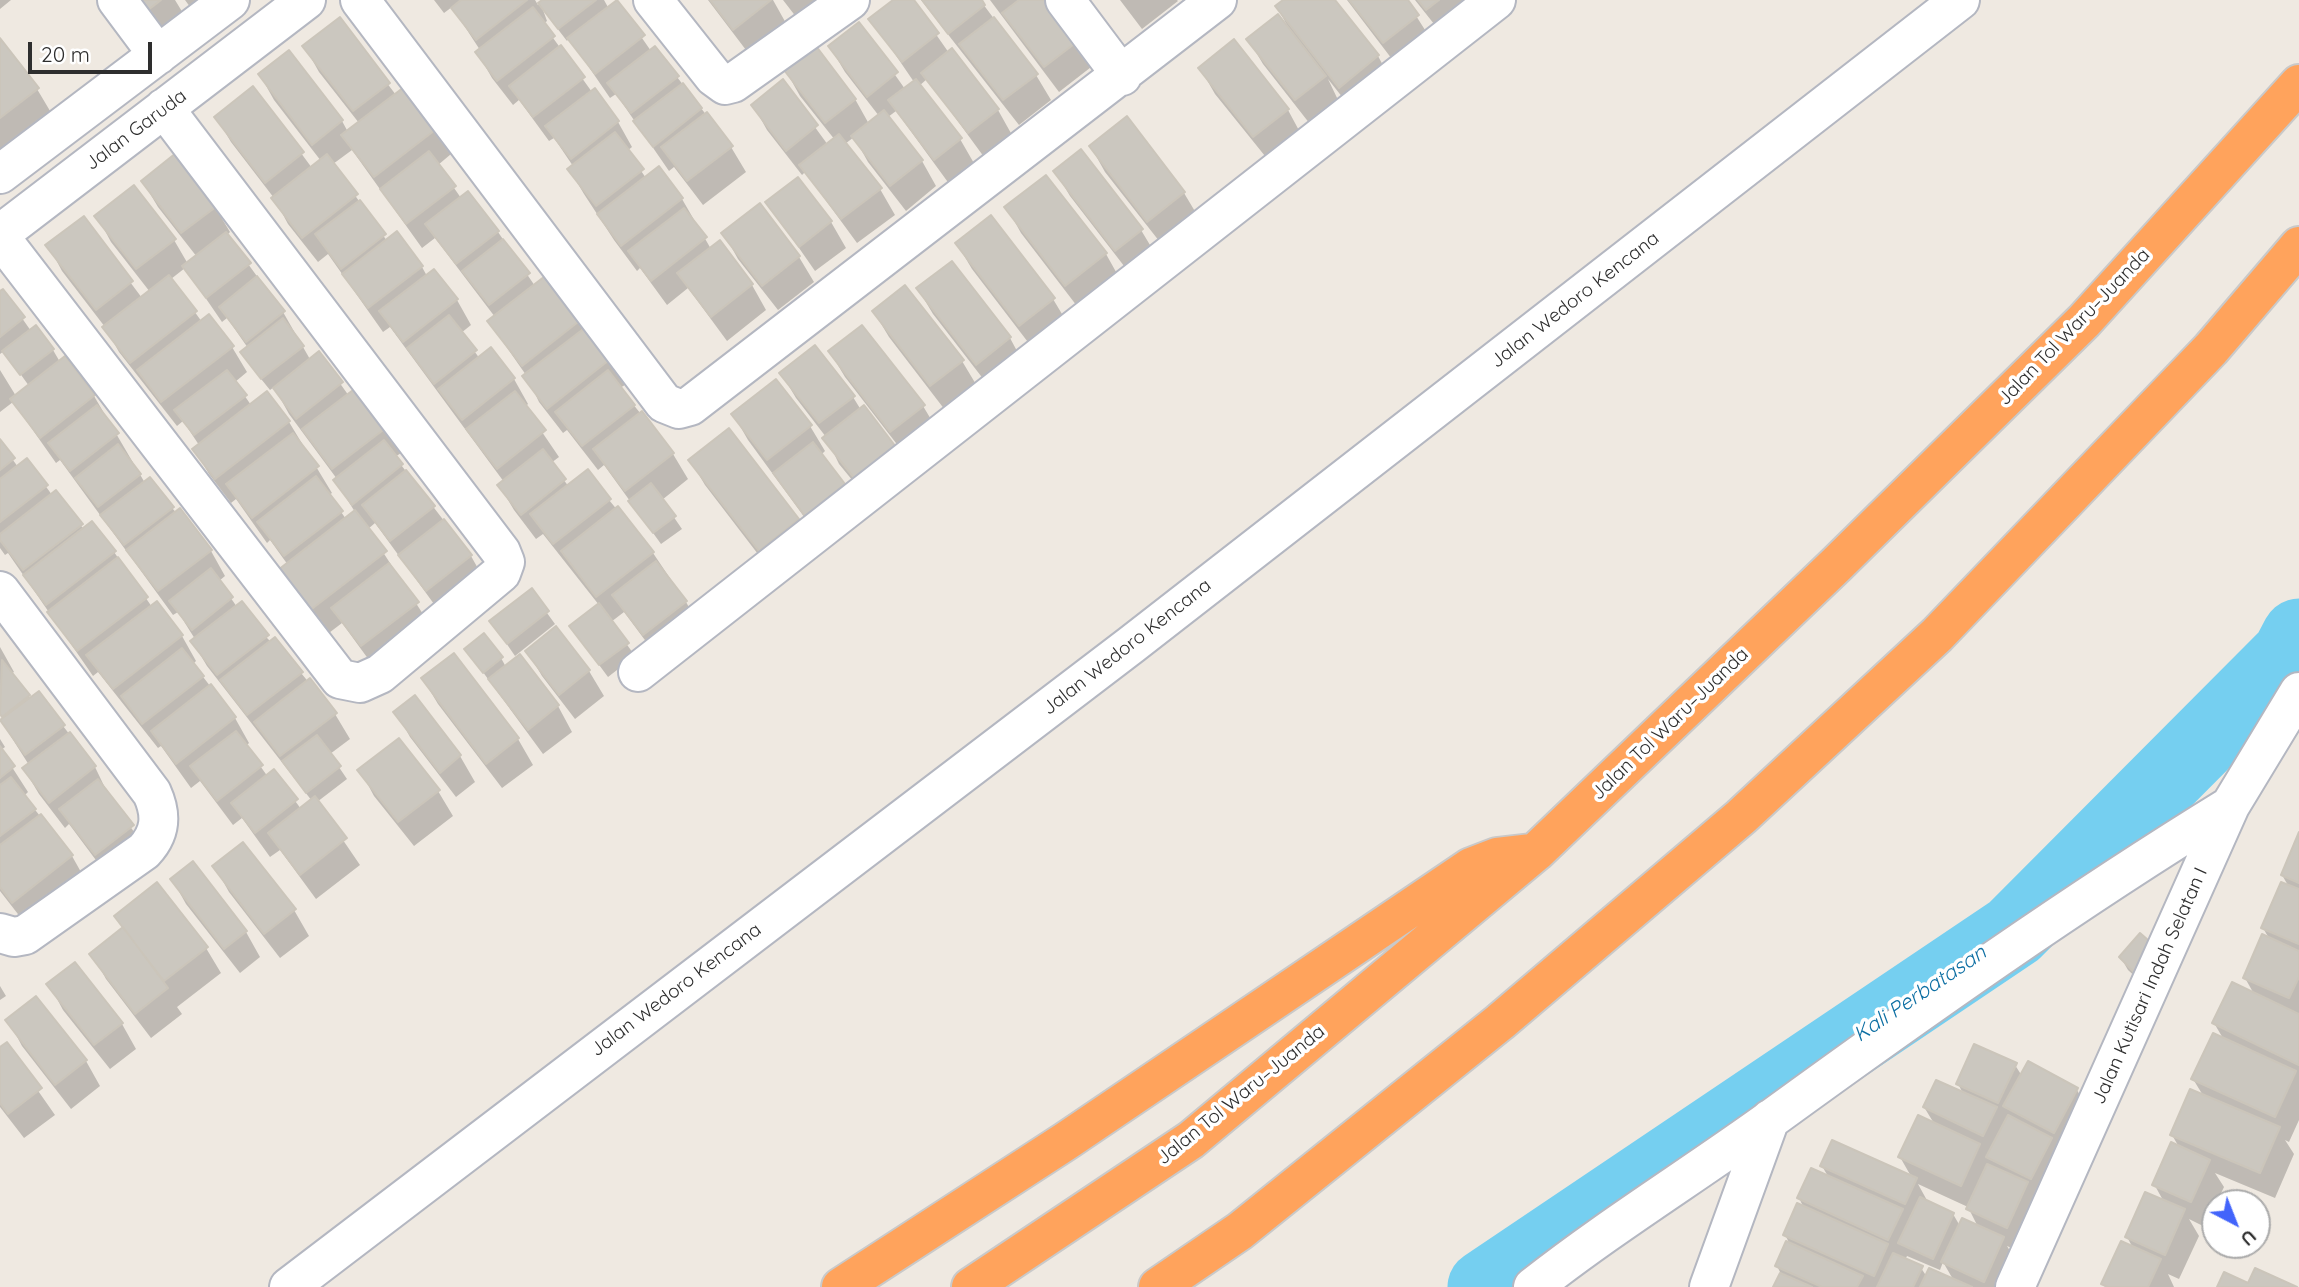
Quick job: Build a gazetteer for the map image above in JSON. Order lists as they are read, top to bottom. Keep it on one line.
{"streets":{"highway":["Jalan Tol Waru–Juanda"],"street":["Jalan Garuda","Jalan Wedoro Kencana","Jalan Kutisari Indah Selatan I"]},"water":["Kali Perbatasan"],"scale_bar":"20 m","north":"bottom right"}
